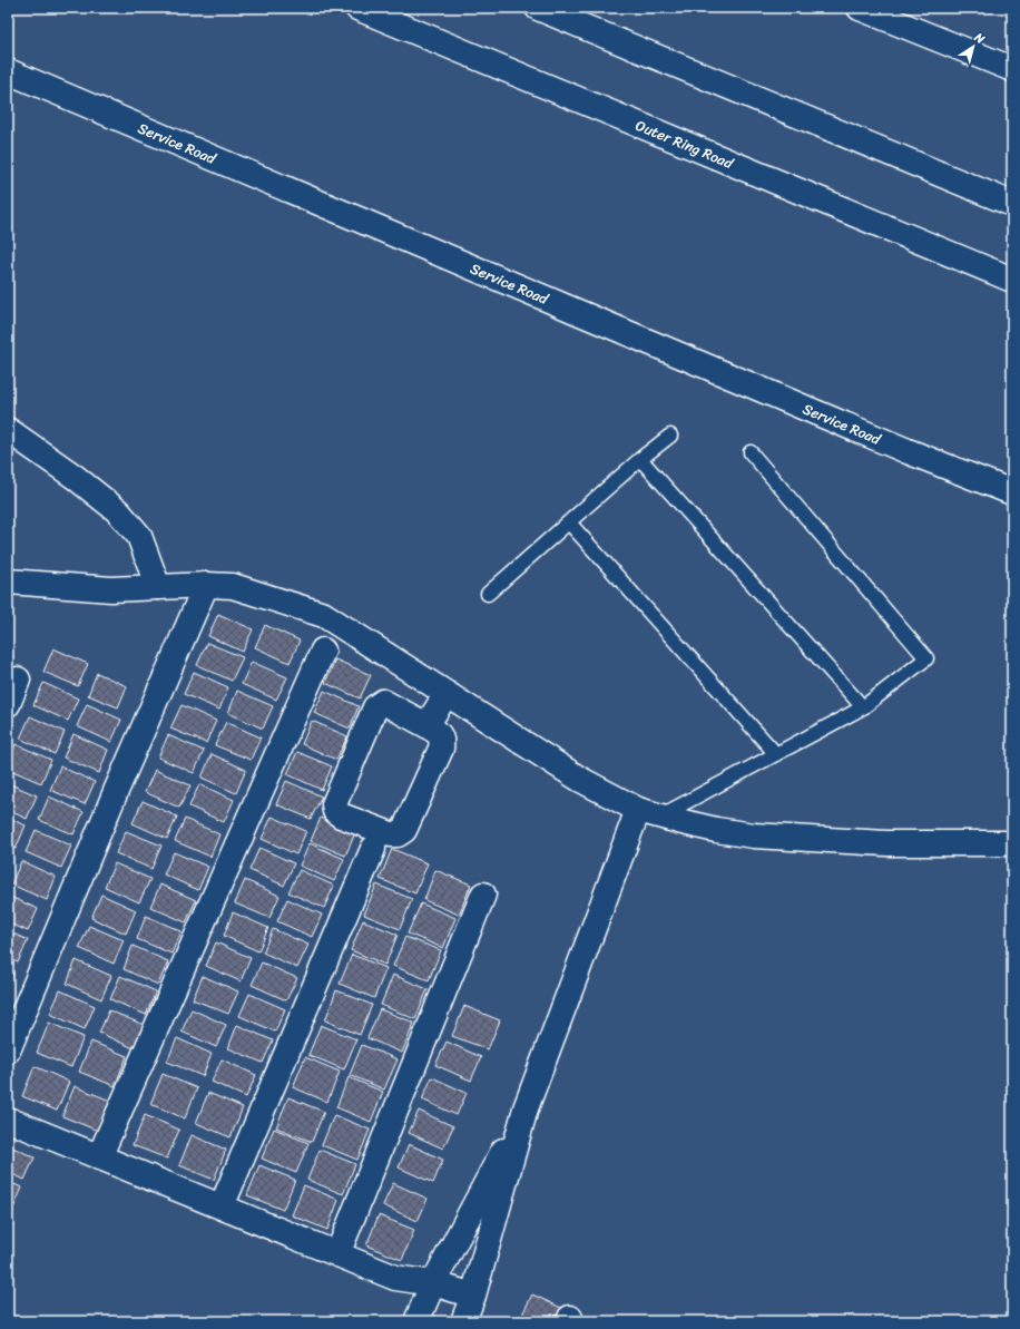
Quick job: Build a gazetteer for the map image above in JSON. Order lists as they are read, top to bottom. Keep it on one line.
{"streets":{"main road":["Service Road","Outer Ring Road"]},"north":"top right"}
